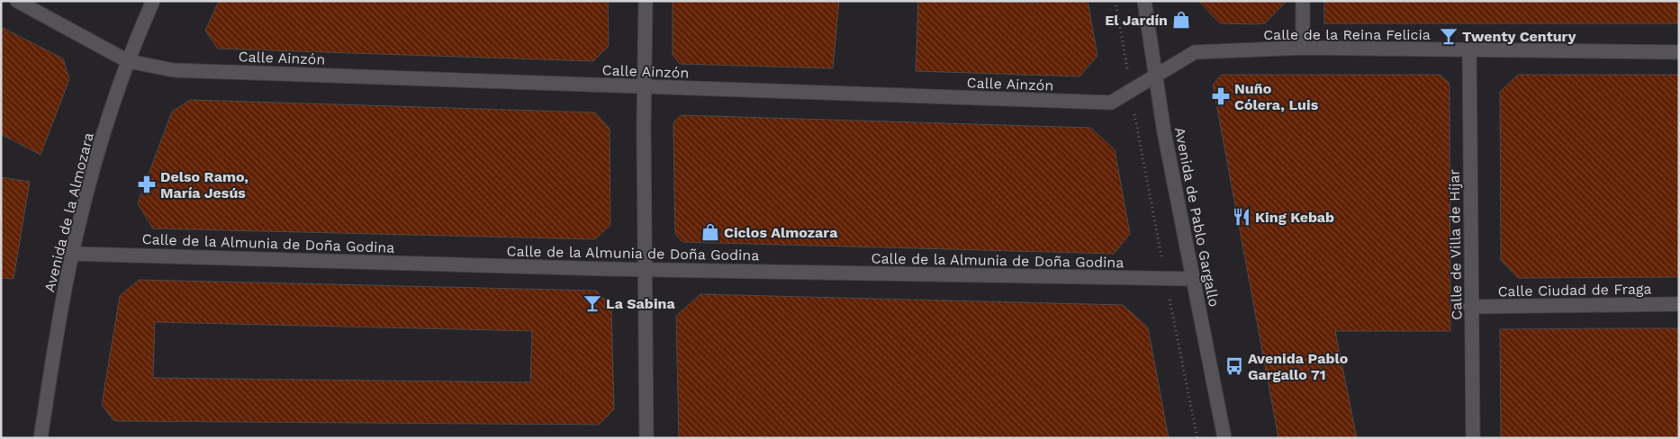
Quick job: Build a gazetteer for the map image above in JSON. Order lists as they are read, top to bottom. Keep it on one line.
{"streets":{"street":["Calle de la Reina Felicia","Calle Ainzón","Avenida de la Almozara","Avenida de Pablo Gargallo","Calle de la Almunia de Doña Godina","Calle de Villa de Híjar","Calle Ciudad de Fraga"]},"crossings":[["Calle de la Reina Felicia","Calle Ainzón"],["Calle de la Reina Felicia","Avenida de Pablo Gargallo"],["Calle de la Reina Felicia","Calle de Villa de Híjar"],["Calle Ainzón","Avenida de la Almozara"],["Calle Ainzón","Avenida de Pablo Gargallo"],["Avenida de la Almozara","Calle de la Almunia de Doña Godina"],["Avenida de Pablo Gargallo","Calle de la Almunia de Doña Godina"],["Calle de Villa de Híjar","Calle Ciudad de Fraga"]],"places":{"shop":["El Jardín","Ciclos Almozara"],"bar":["Twenty Century","La Sabina"],"pharmacy":["Nuño Cólera, Luis","Delso Ramo, María Jesús"],"restaurant":["King Kebab"],"bus stop":["Avenida Pablo Gargallo 71"]}}
